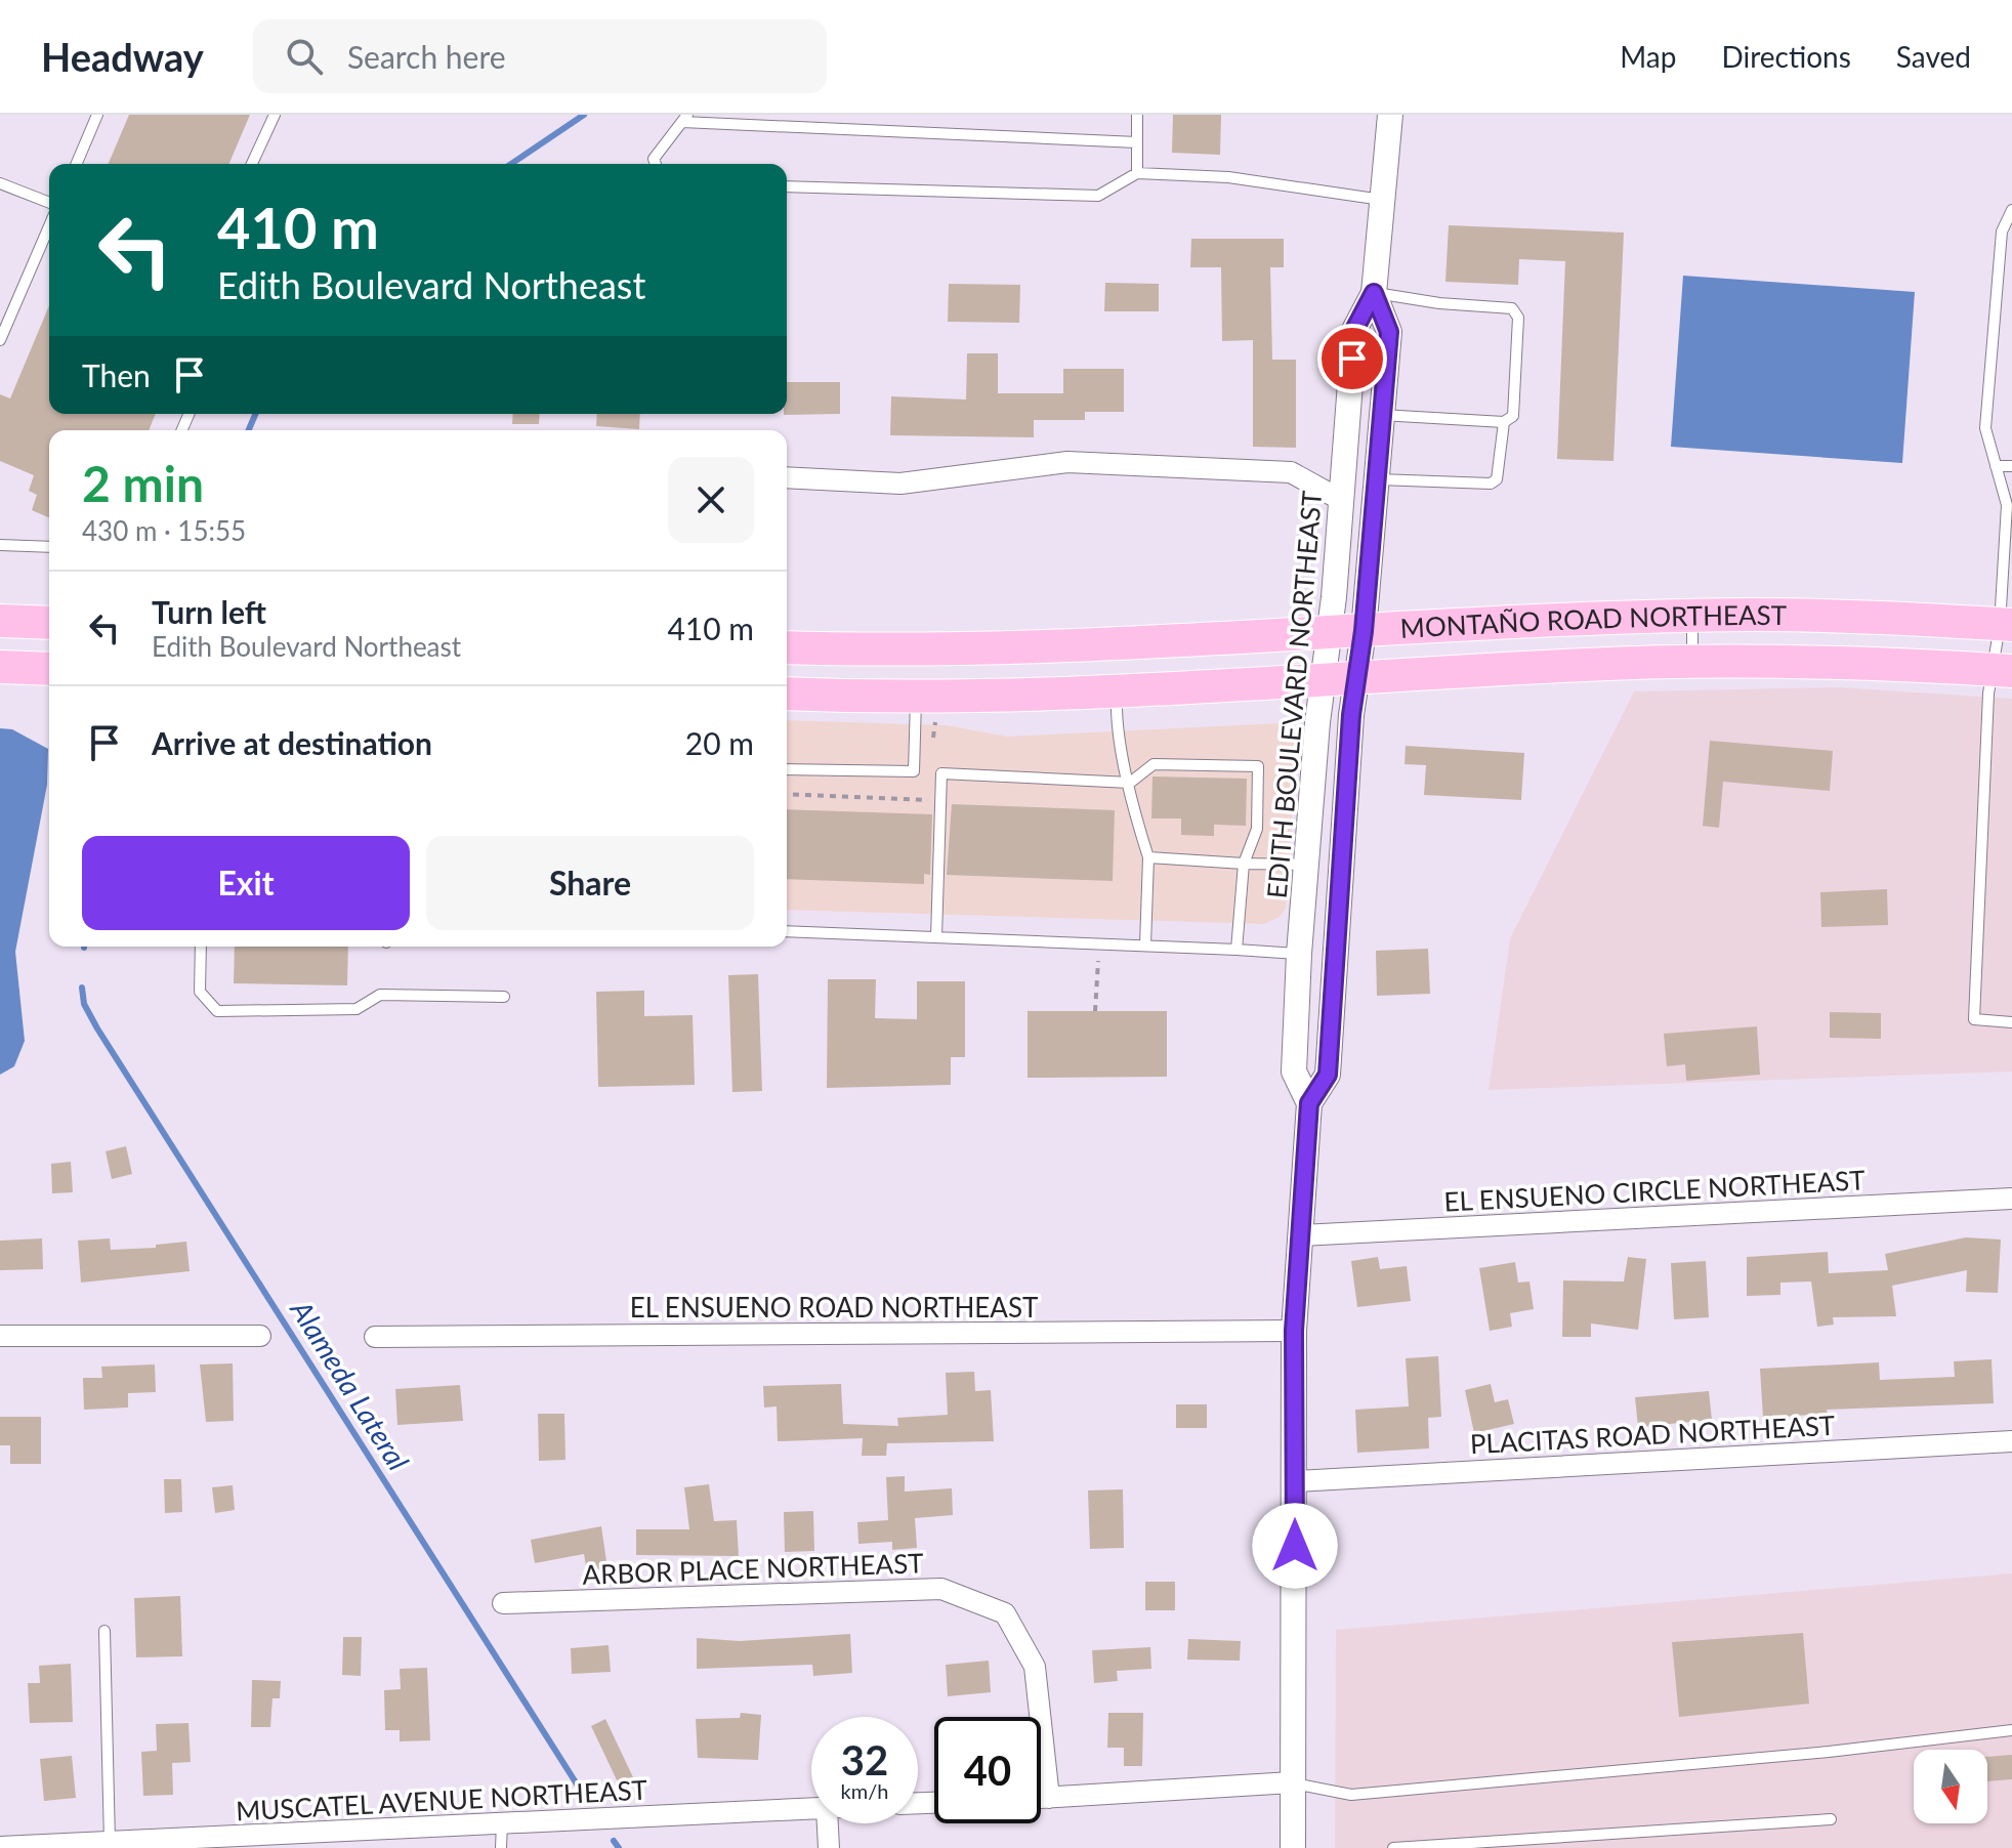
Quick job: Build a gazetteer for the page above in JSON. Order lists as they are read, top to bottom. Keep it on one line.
{"streets":{"main road":["MONTAÑO ROAD NORTHEAST"],"street":["EDITH BOULEVARD NORTHEAST","EL ENSUENO CIRCLE NORTHEAST","EL ENSUENO ROAD NORTHEAST","PLACITAS ROAD NORTHEAST","ARBOR PLACE NORTHEAST","MUSCATEL AVENUE NORTHEAST"]},"crossings":[["MONTAÑO ROAD NORTHEAST","EDITH BOULEVARD NORTHEAST"],["EDITH BOULEVARD NORTHEAST","EL ENSUENO CIRCLE NORTHEAST"],["EDITH BOULEVARD NORTHEAST","EL ENSUENO ROAD NORTHEAST"],["EDITH BOULEVARD NORTHEAST","PLACITAS ROAD NORTHEAST"]],"water":["Alameda Lateral"],"north":"bottom","page":{"header":"Headway","search":"Search here","nav":["Map","Directions","Saved"],"turn":["410 m","Edith Boulevard Northeast"],"then":"Then","heading":["2 min","430 m · 15:55"],"list":[{"name":"Turn left","note":"Edith Boulevard Northeast","value":"410 m"},{"name":"Arrive at destination","value":"20 m"}],"buttons":["Exit","Share"],"speed":"32 km/h","limit":"40"}}
